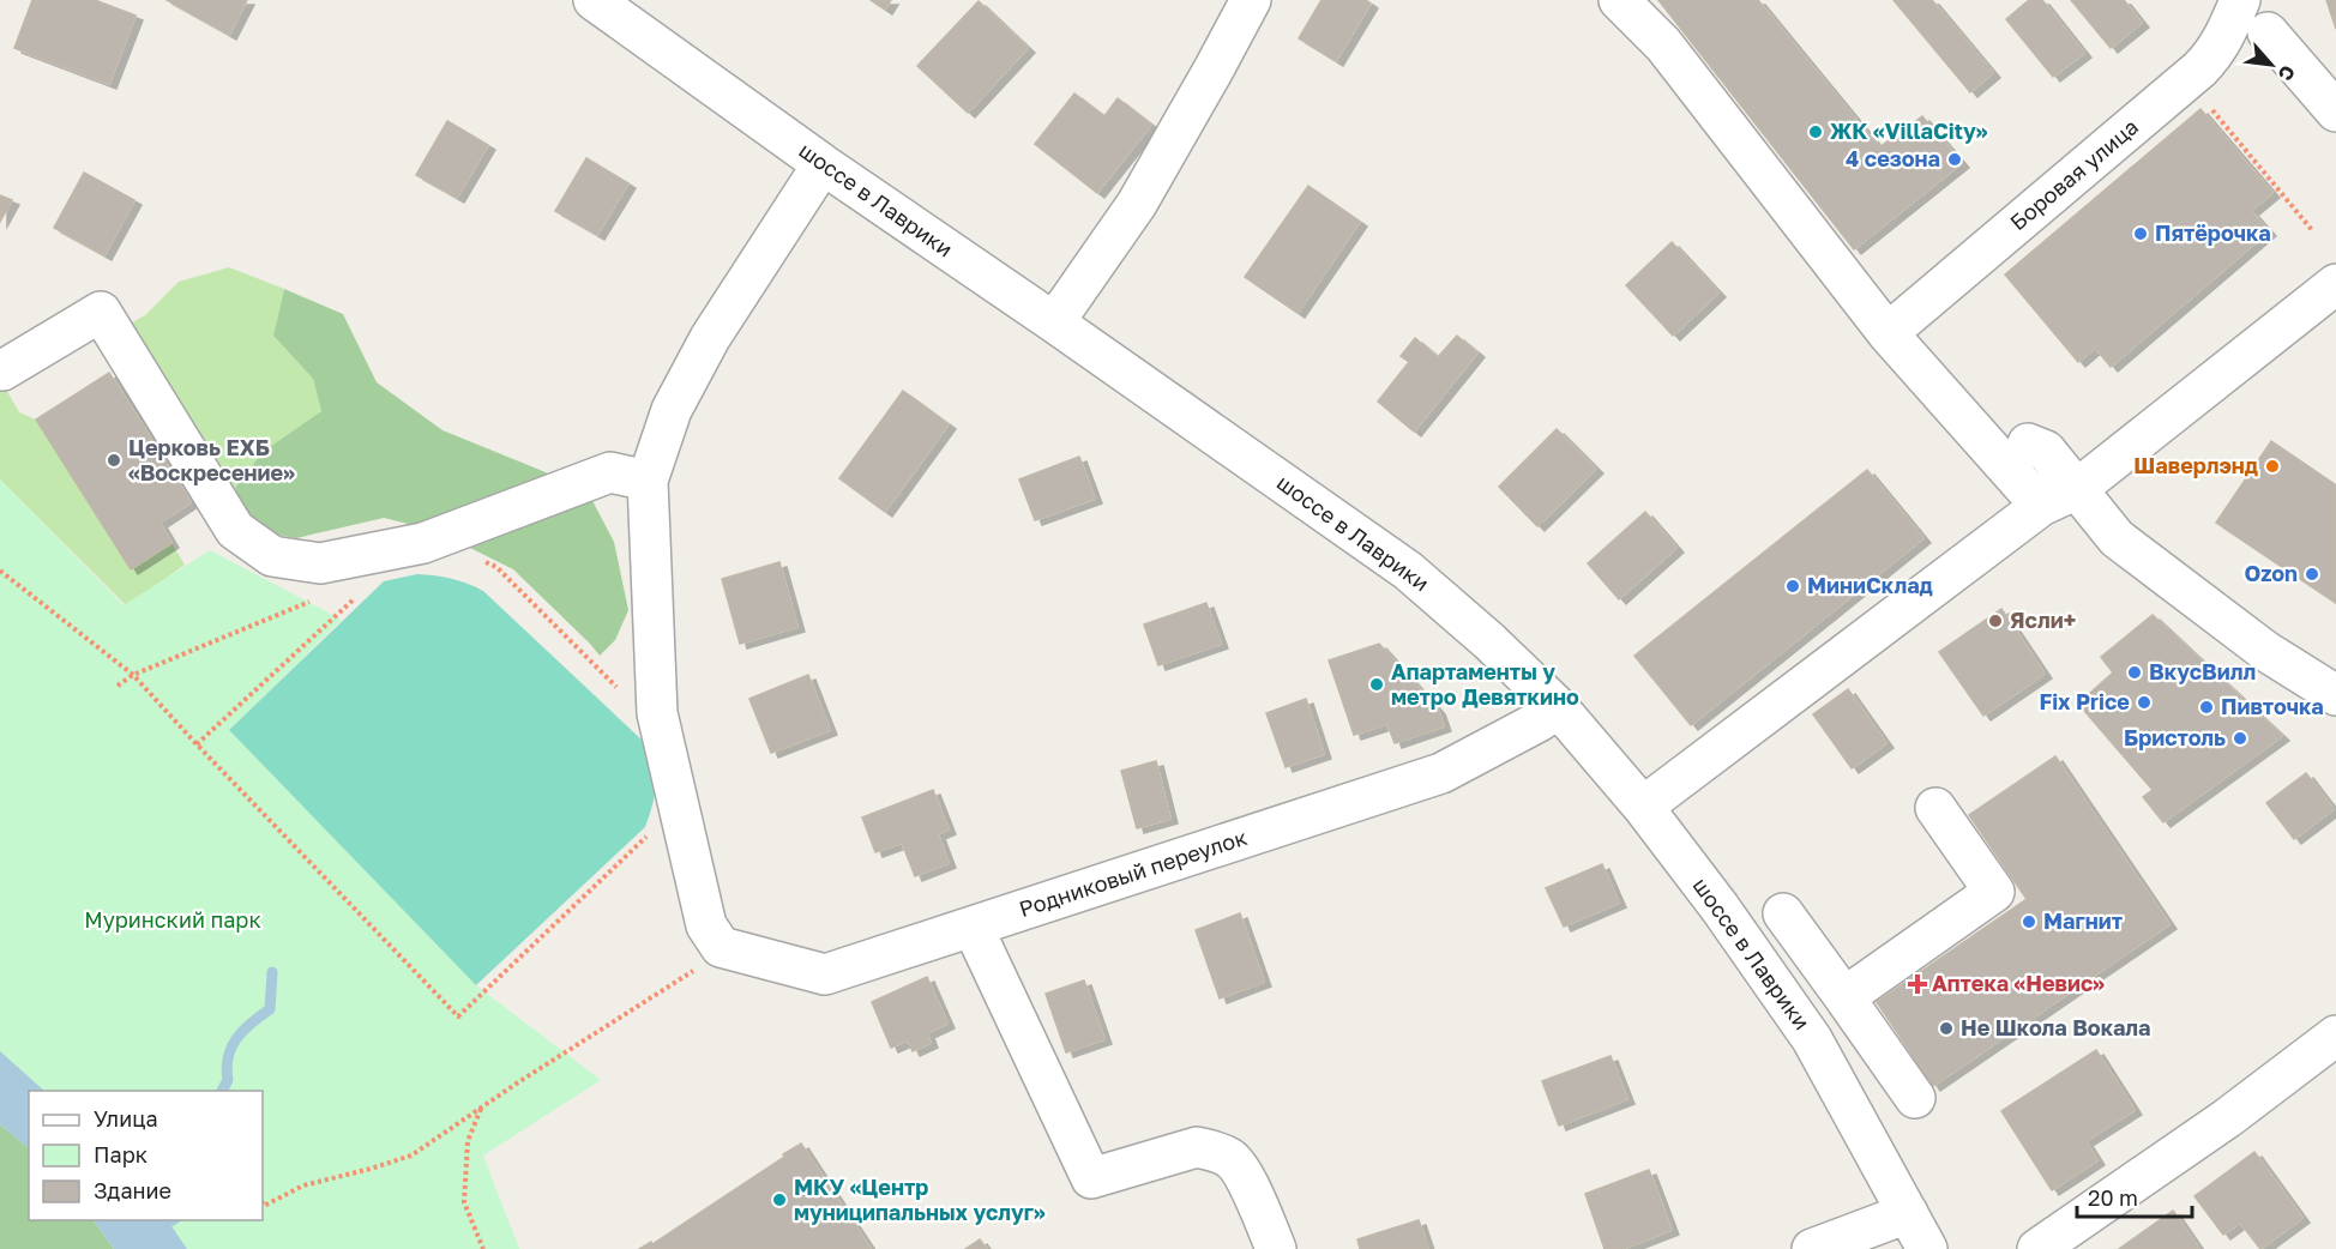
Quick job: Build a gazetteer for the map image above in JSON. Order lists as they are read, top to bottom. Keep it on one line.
{"streets":{"street":["Боровая улица","шоссе в Лаврики","Родниковый переулок"]},"crossings":[["шоссе в Лаврики","Родниковый переулок"]],"parks":["Муринский парк"],"places":{"other":["ЖК «VillaCity»","4 сезона","Пятёрочка","Церковь ЕХБ «Воскресение»","Шаверлэнд","Ozon","МиниСклад","Ясли+","ВкусВилл","Апартаменты у метро Девяткино","Fix Price","Пивточка","Бристоль","Магнит","Не Школа Вокала","МКУ «Центр муниципальных услуг»"],"health":["Аптека «Невис»"]},"legend":["Улица","Парк","Здание"],"scale_bar":"20 m","north":"bottom right"}
